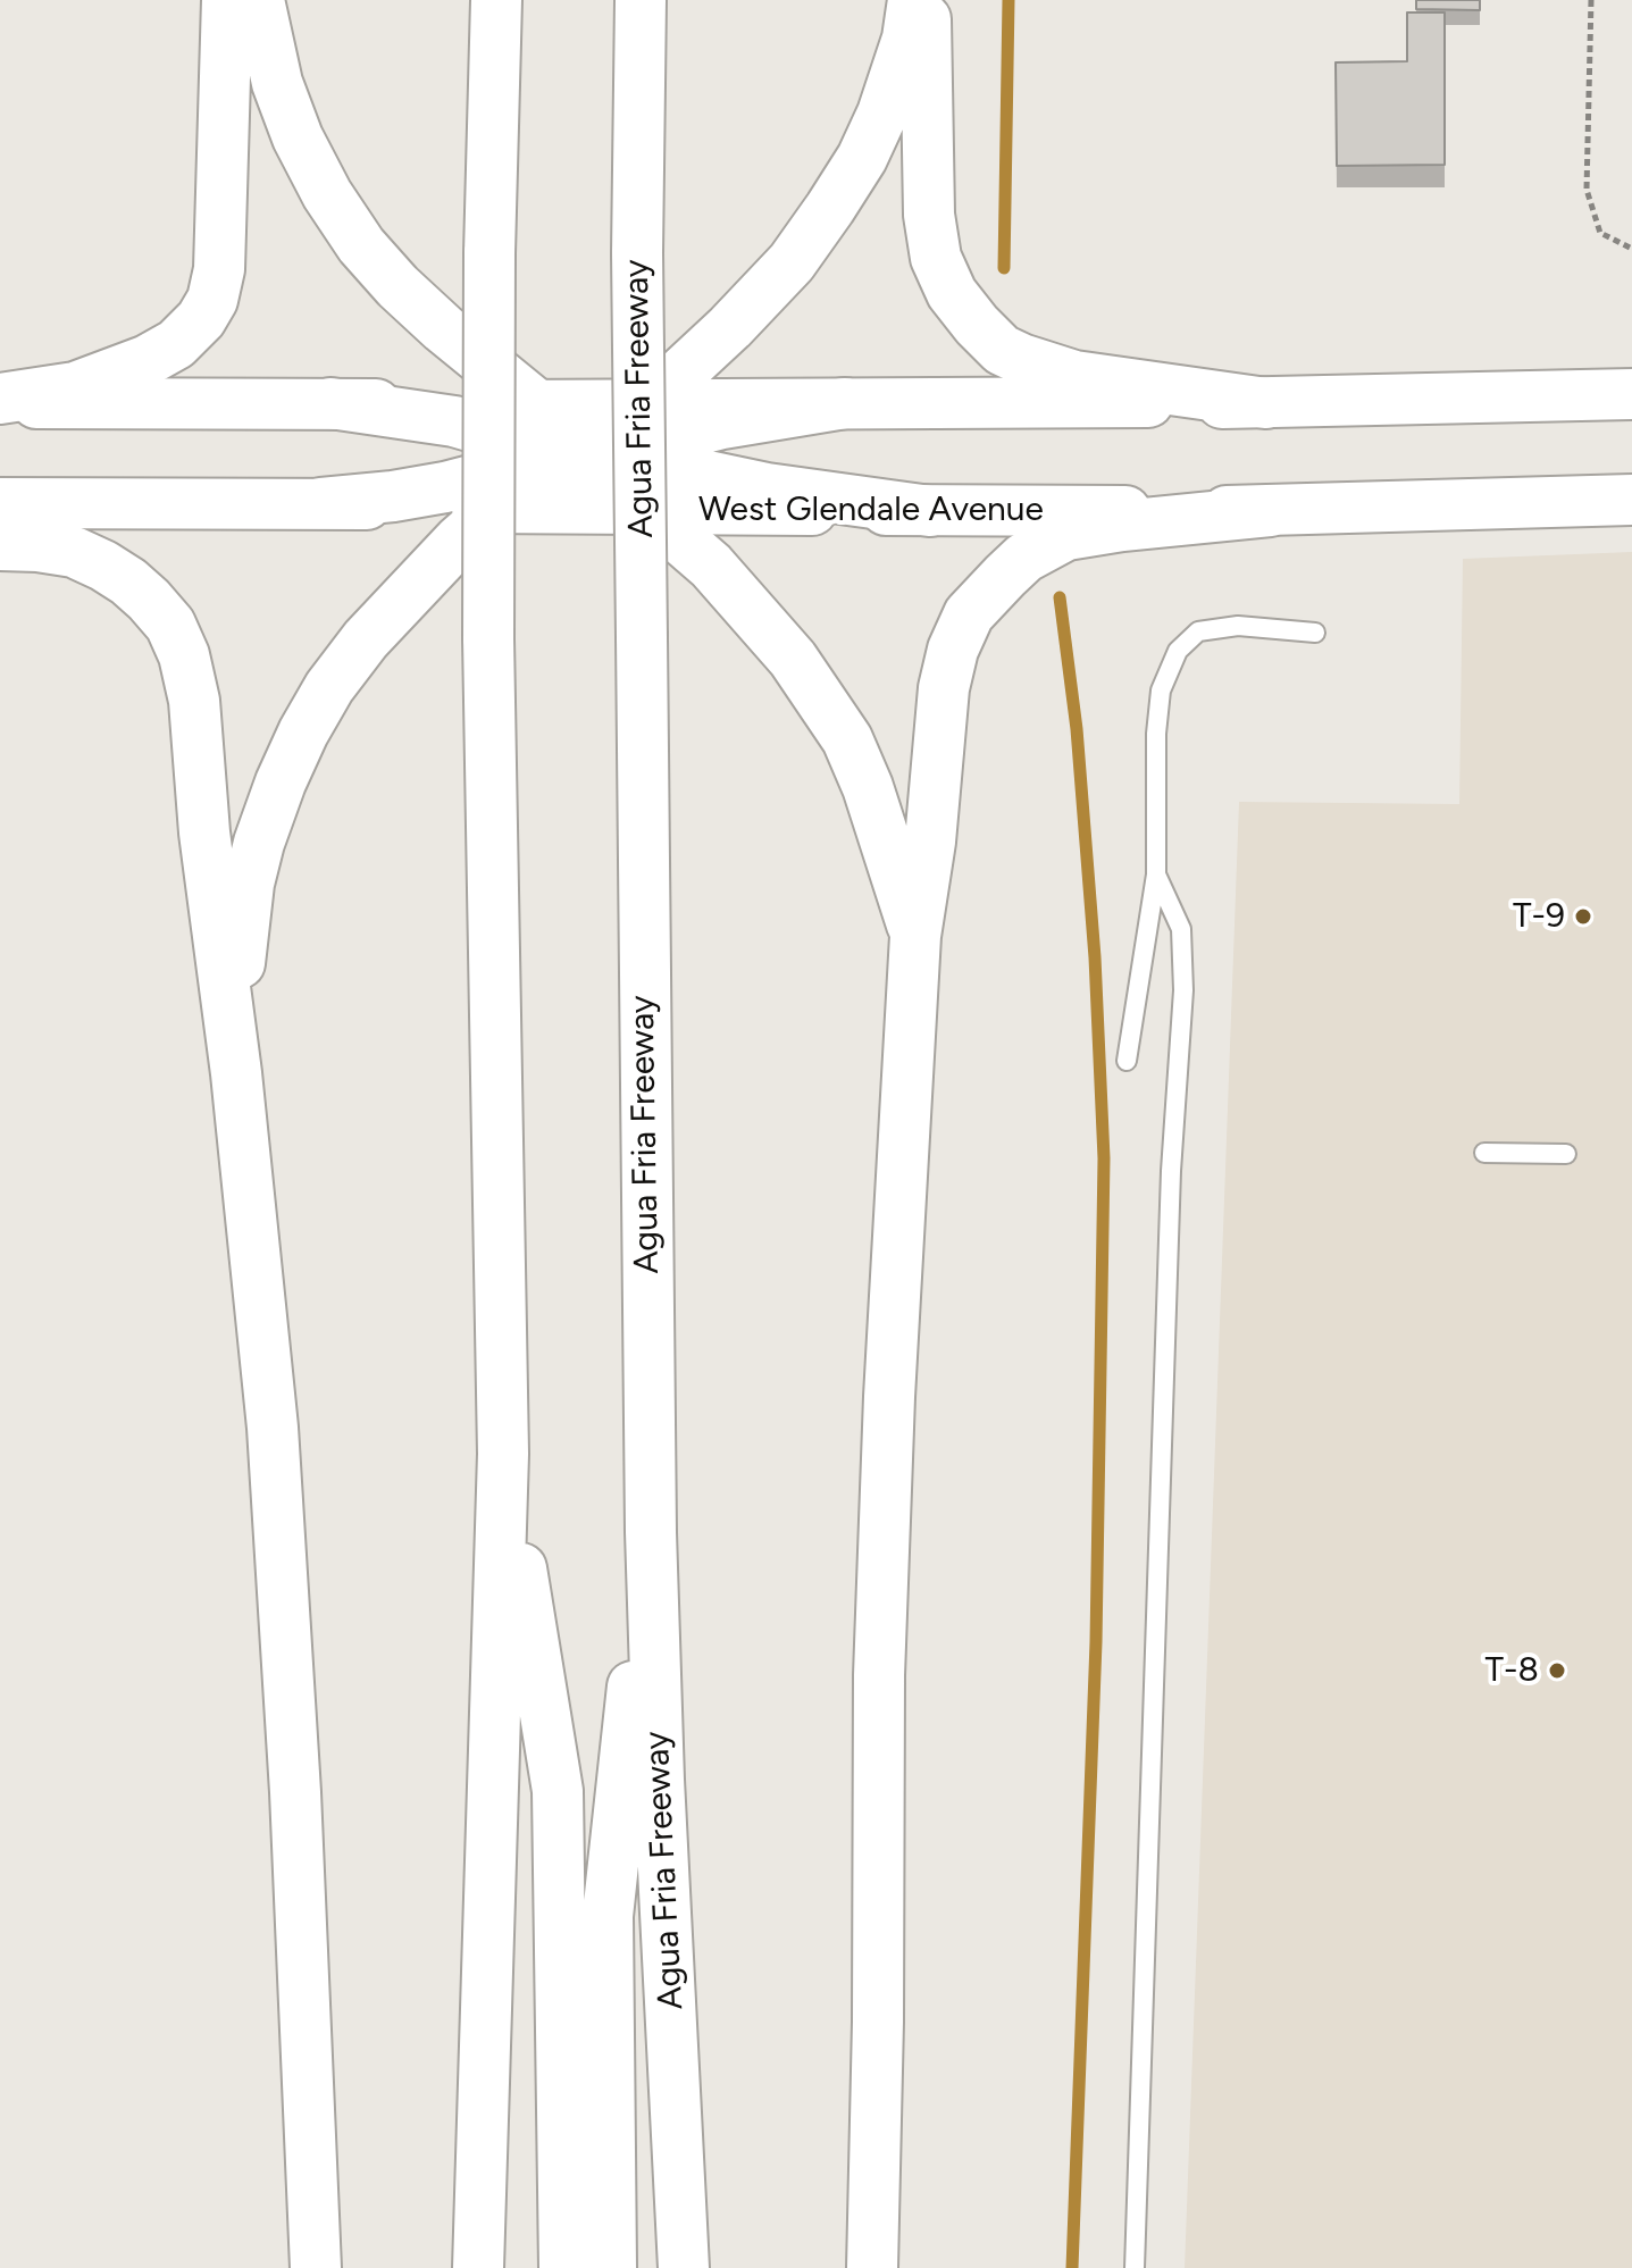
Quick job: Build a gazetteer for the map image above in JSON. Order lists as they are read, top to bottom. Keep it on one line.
{"streets":{"main road":["Agua Fria Freeway","West Glendale Avenue"]},"places":["T-9","T-8"]}
